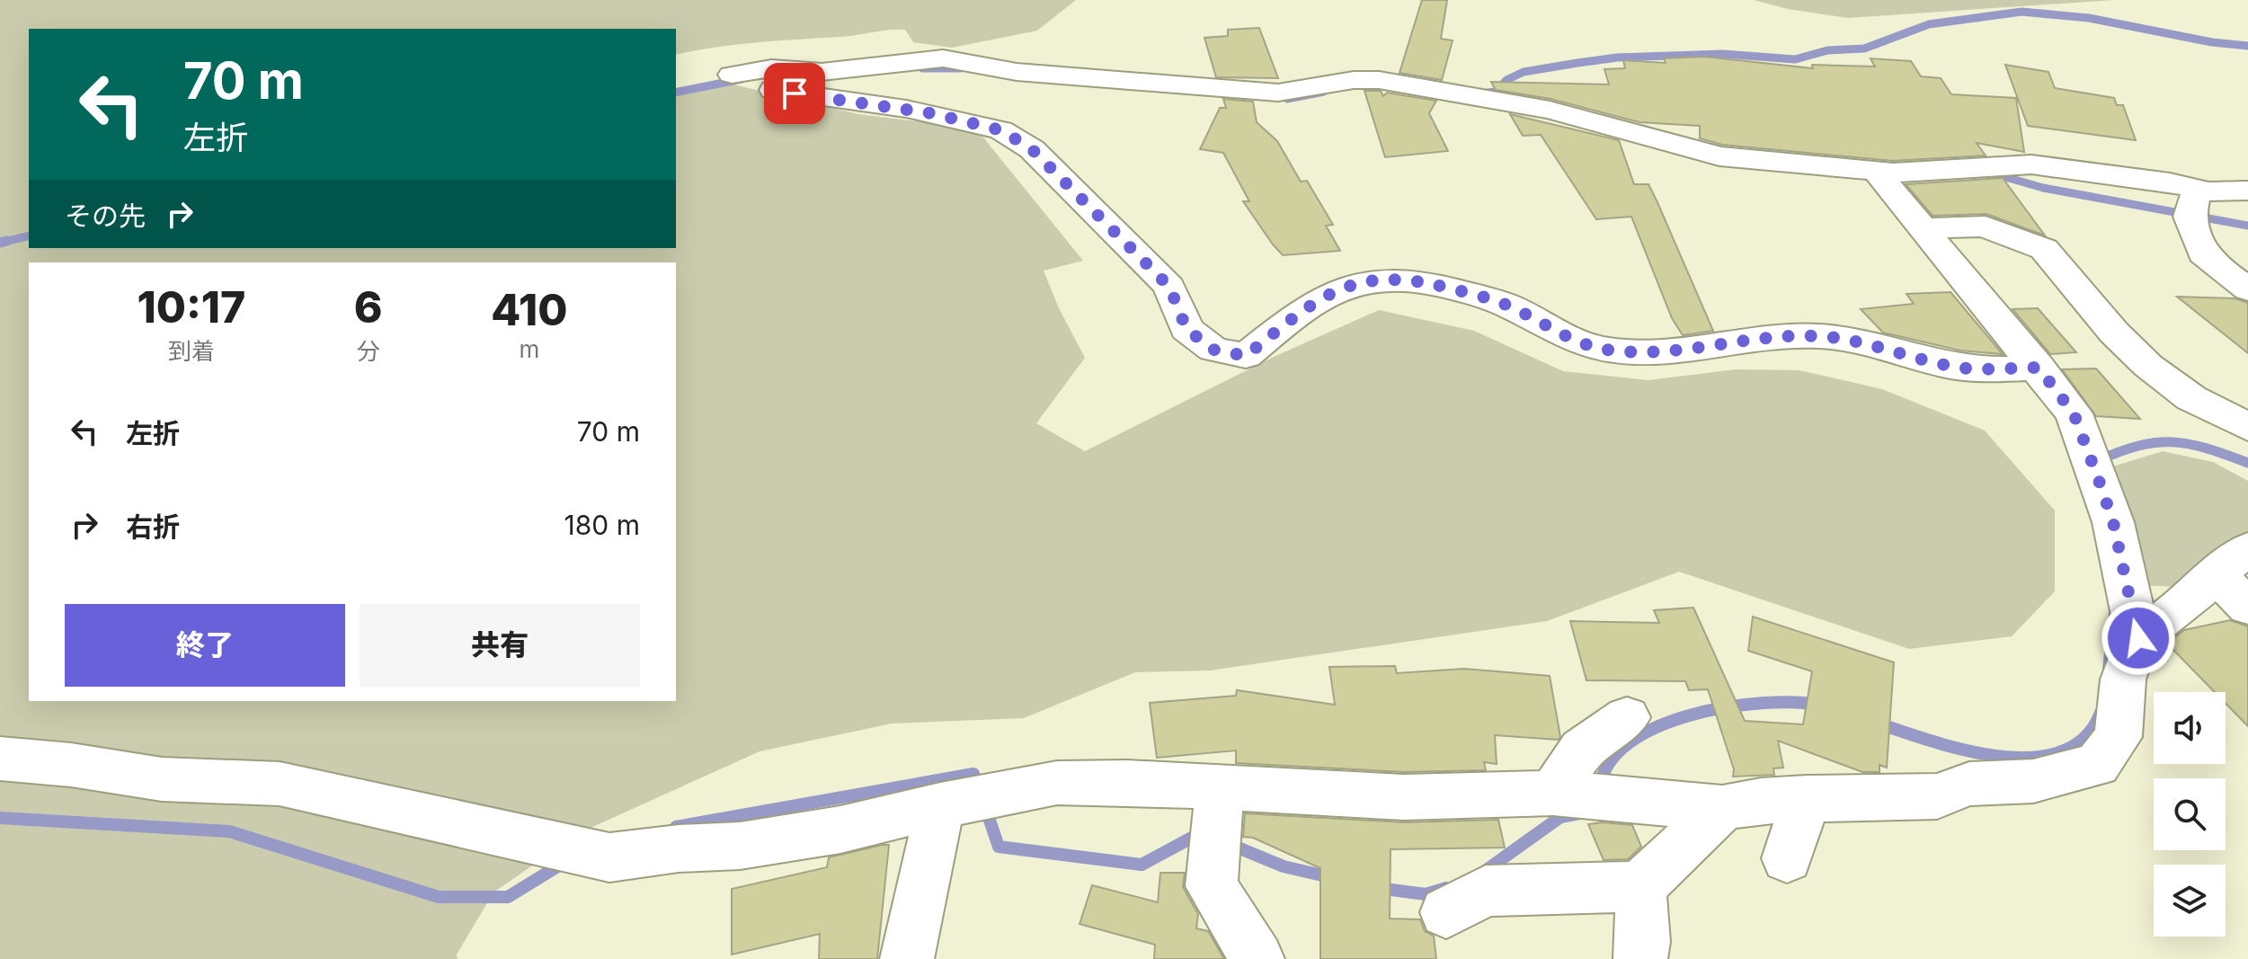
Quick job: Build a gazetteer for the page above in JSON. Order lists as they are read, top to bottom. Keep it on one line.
{"page":{"turn":["70 m","左折"],"then":"その先","eta":["10:17","到着","6","分","410","m"],"list":[{"name":"左折","value":"70 m"},{"name":"右折","value":"180 m"}],"buttons":["終了","共有"]}}
